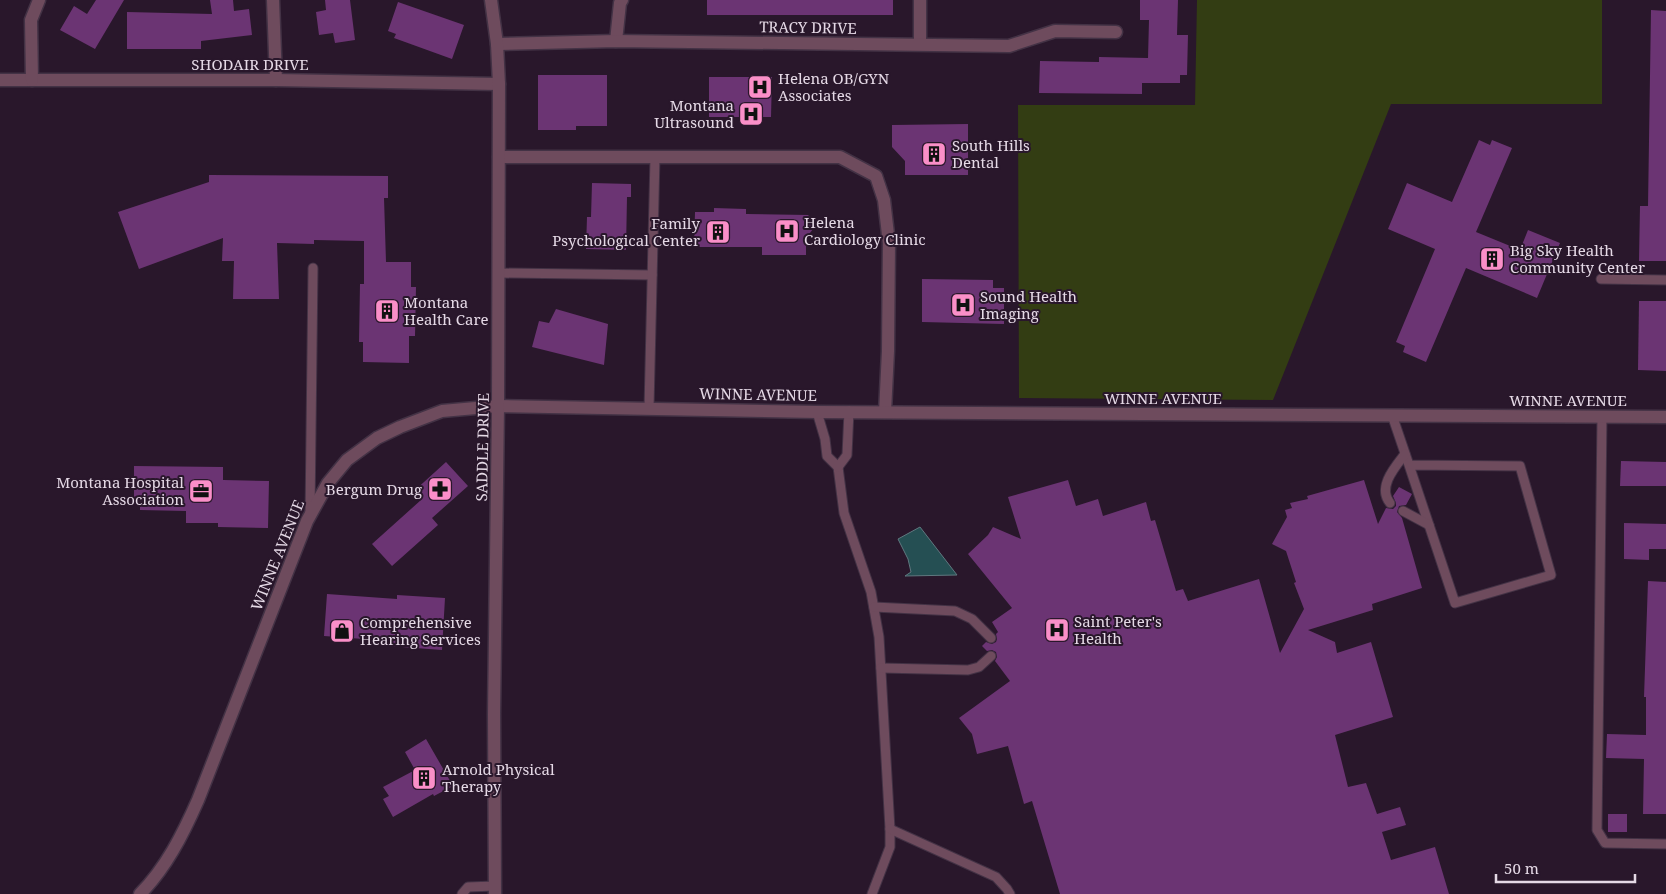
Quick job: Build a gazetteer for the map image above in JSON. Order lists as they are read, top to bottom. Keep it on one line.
{"streets":{"street":["TRACY DRIVE","SHODAIR DRIVE","WINNE AVENUE","SADDLE DRIVE"]},"crossings":[["TRACY DRIVE","SADDLE DRIVE"],["SHODAIR DRIVE","SADDLE DRIVE"],["WINNE AVENUE","SADDLE DRIVE"]],"places":{"hospital":["Helena OB/GYN Associates","Montana Ultrasound","Helena Cardiology Clinic","Sound Health Imaging","Saint Peter's Health"],"building":["South Hills Dental","Family Psychological Center","Big Sky Health Community Center","Montana Health Care","Arnold Physical Therapy"],"pharmacy":["Bergum Drug"],"office":["Montana Hospital Association"],"shop":["Comprehensive Hearing Services"]},"scale_bar":"50 m"}
